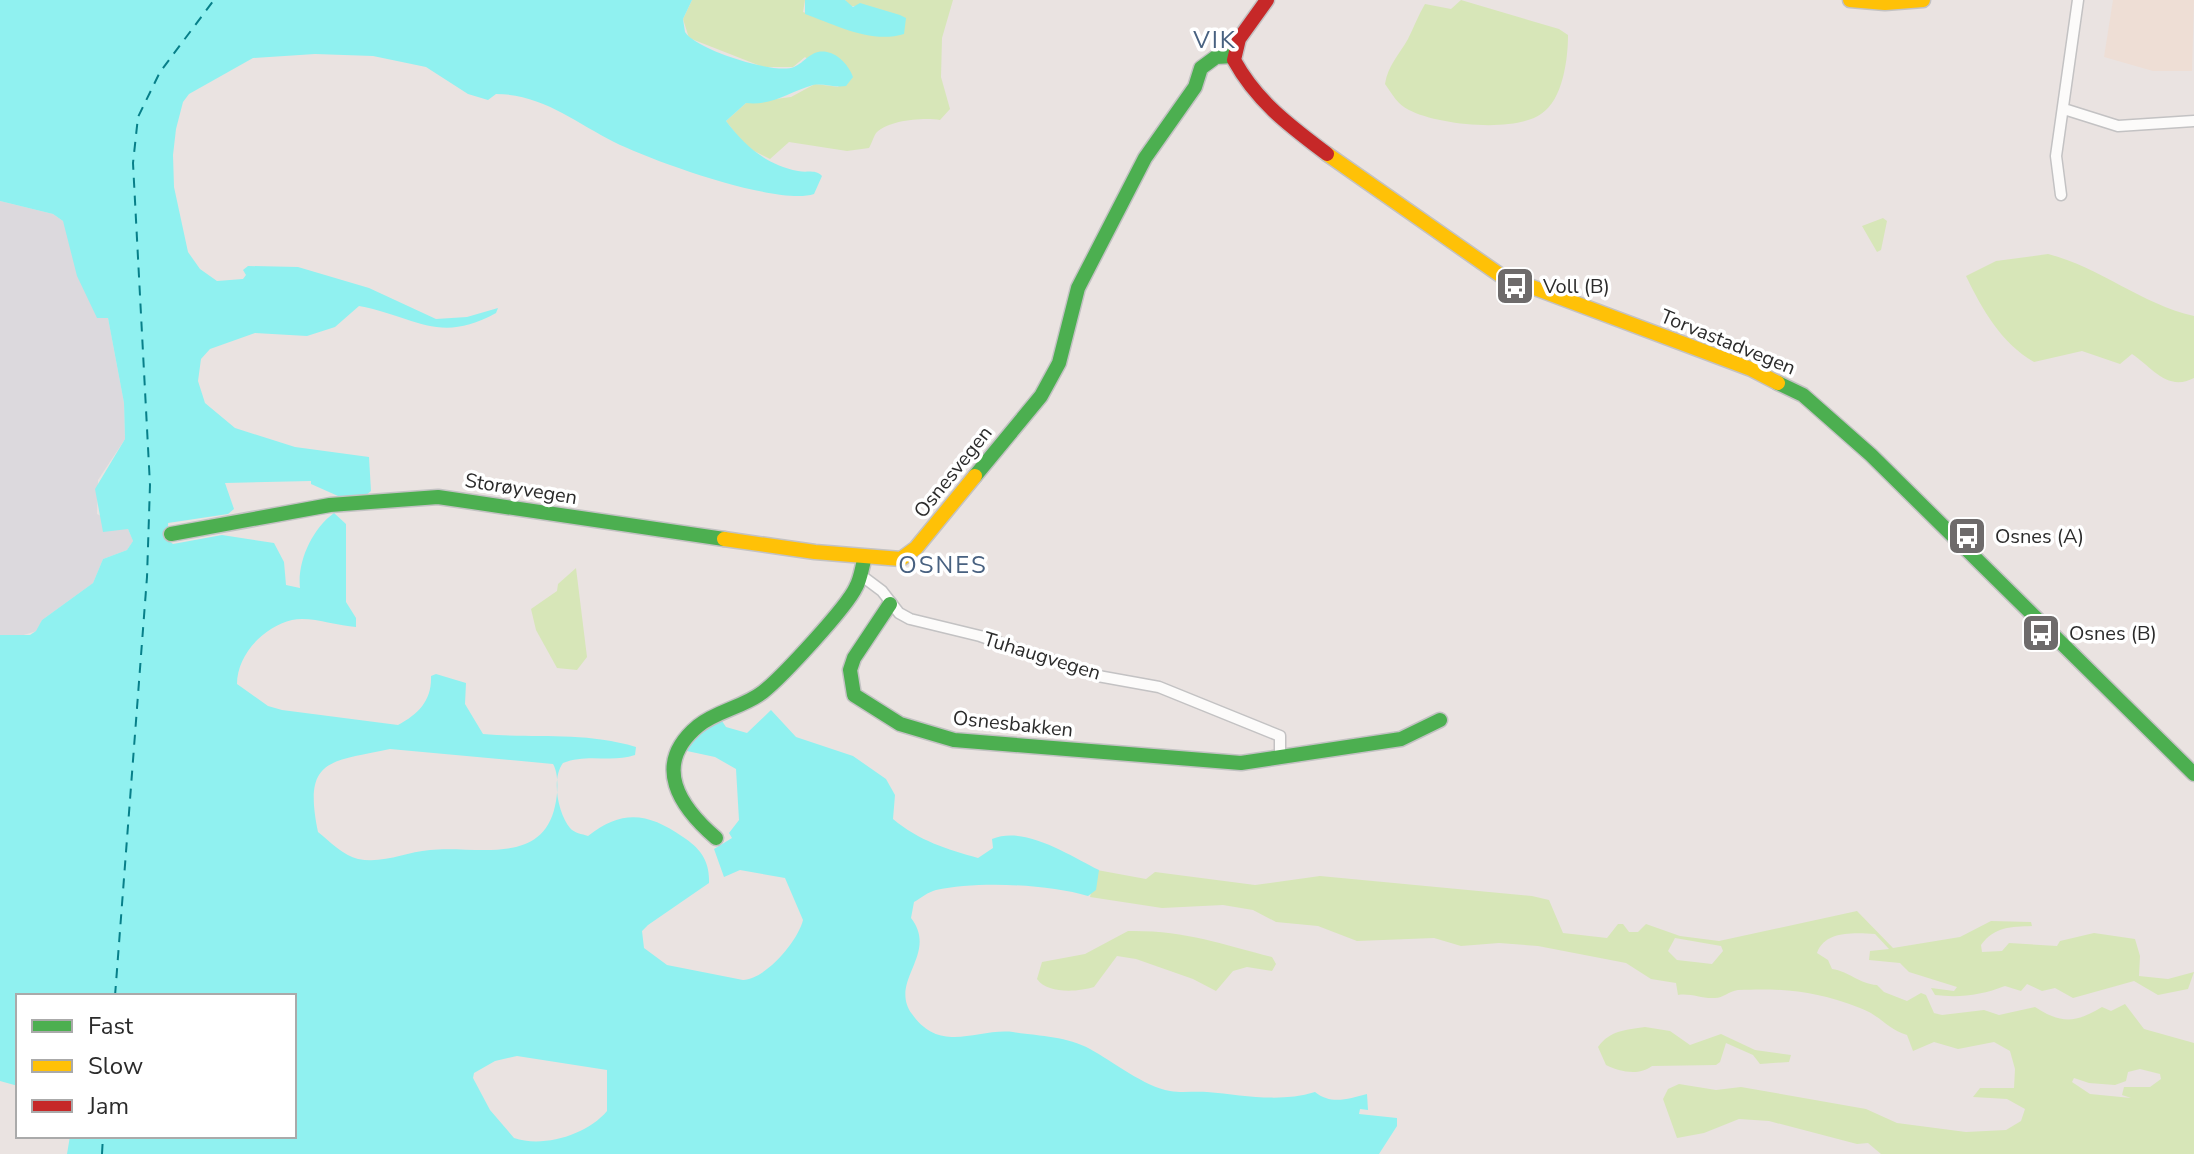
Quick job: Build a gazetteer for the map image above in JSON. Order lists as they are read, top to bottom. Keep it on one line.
{"streets":{"street":["Torvastadvegen","Osnesvegen","Storøyvegen","Tuhaugvegen","Osnesbakken"]},"crossings":[["Torvastadvegen","Osnesvegen"],["Osnesvegen","Storøyvegen"],["Tuhaugvegen","Osnesbakken"]],"districts":["VIK","OSNES"],"places":{"bus stop":["Voll (B)","Osnes (A)","Osnes (B)"]},"legend":["Fast","Slow","Jam"]}
